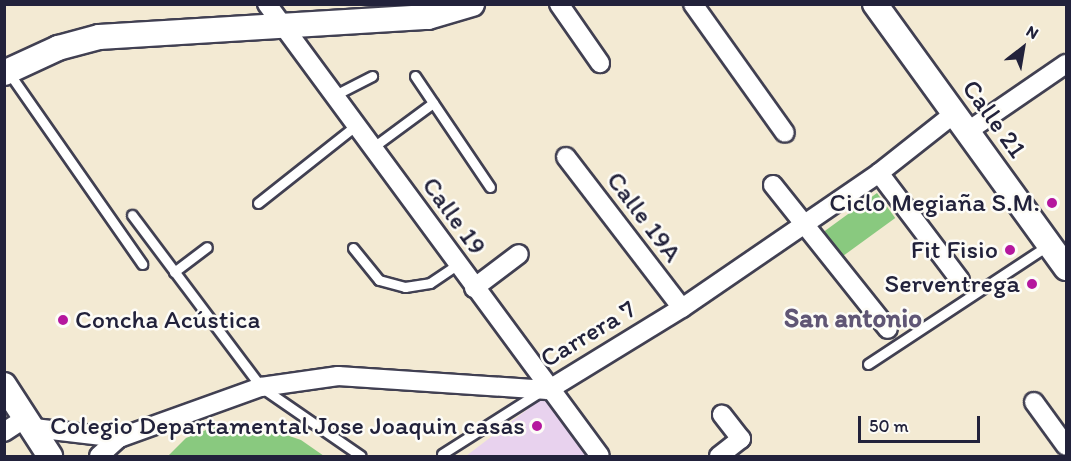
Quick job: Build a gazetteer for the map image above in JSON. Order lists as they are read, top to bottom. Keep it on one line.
{"streets":{"main road":["Calle 21"],"street":["Calle 19","Calle 19A","Carrera 7"]},"crossings":[["Calle 21","Carrera 7"],["Calle 19","Carrera 7"],["Calle 19A","Carrera 7"]],"districts":["San antonio"],"places":["Ciclo Megiaña S.M.","Fit Fisio","Serventrega","Concha Acústica","Colegio Departamental Jose Joaquin casas"],"scale_bar":"50 m","north":"top right"}
